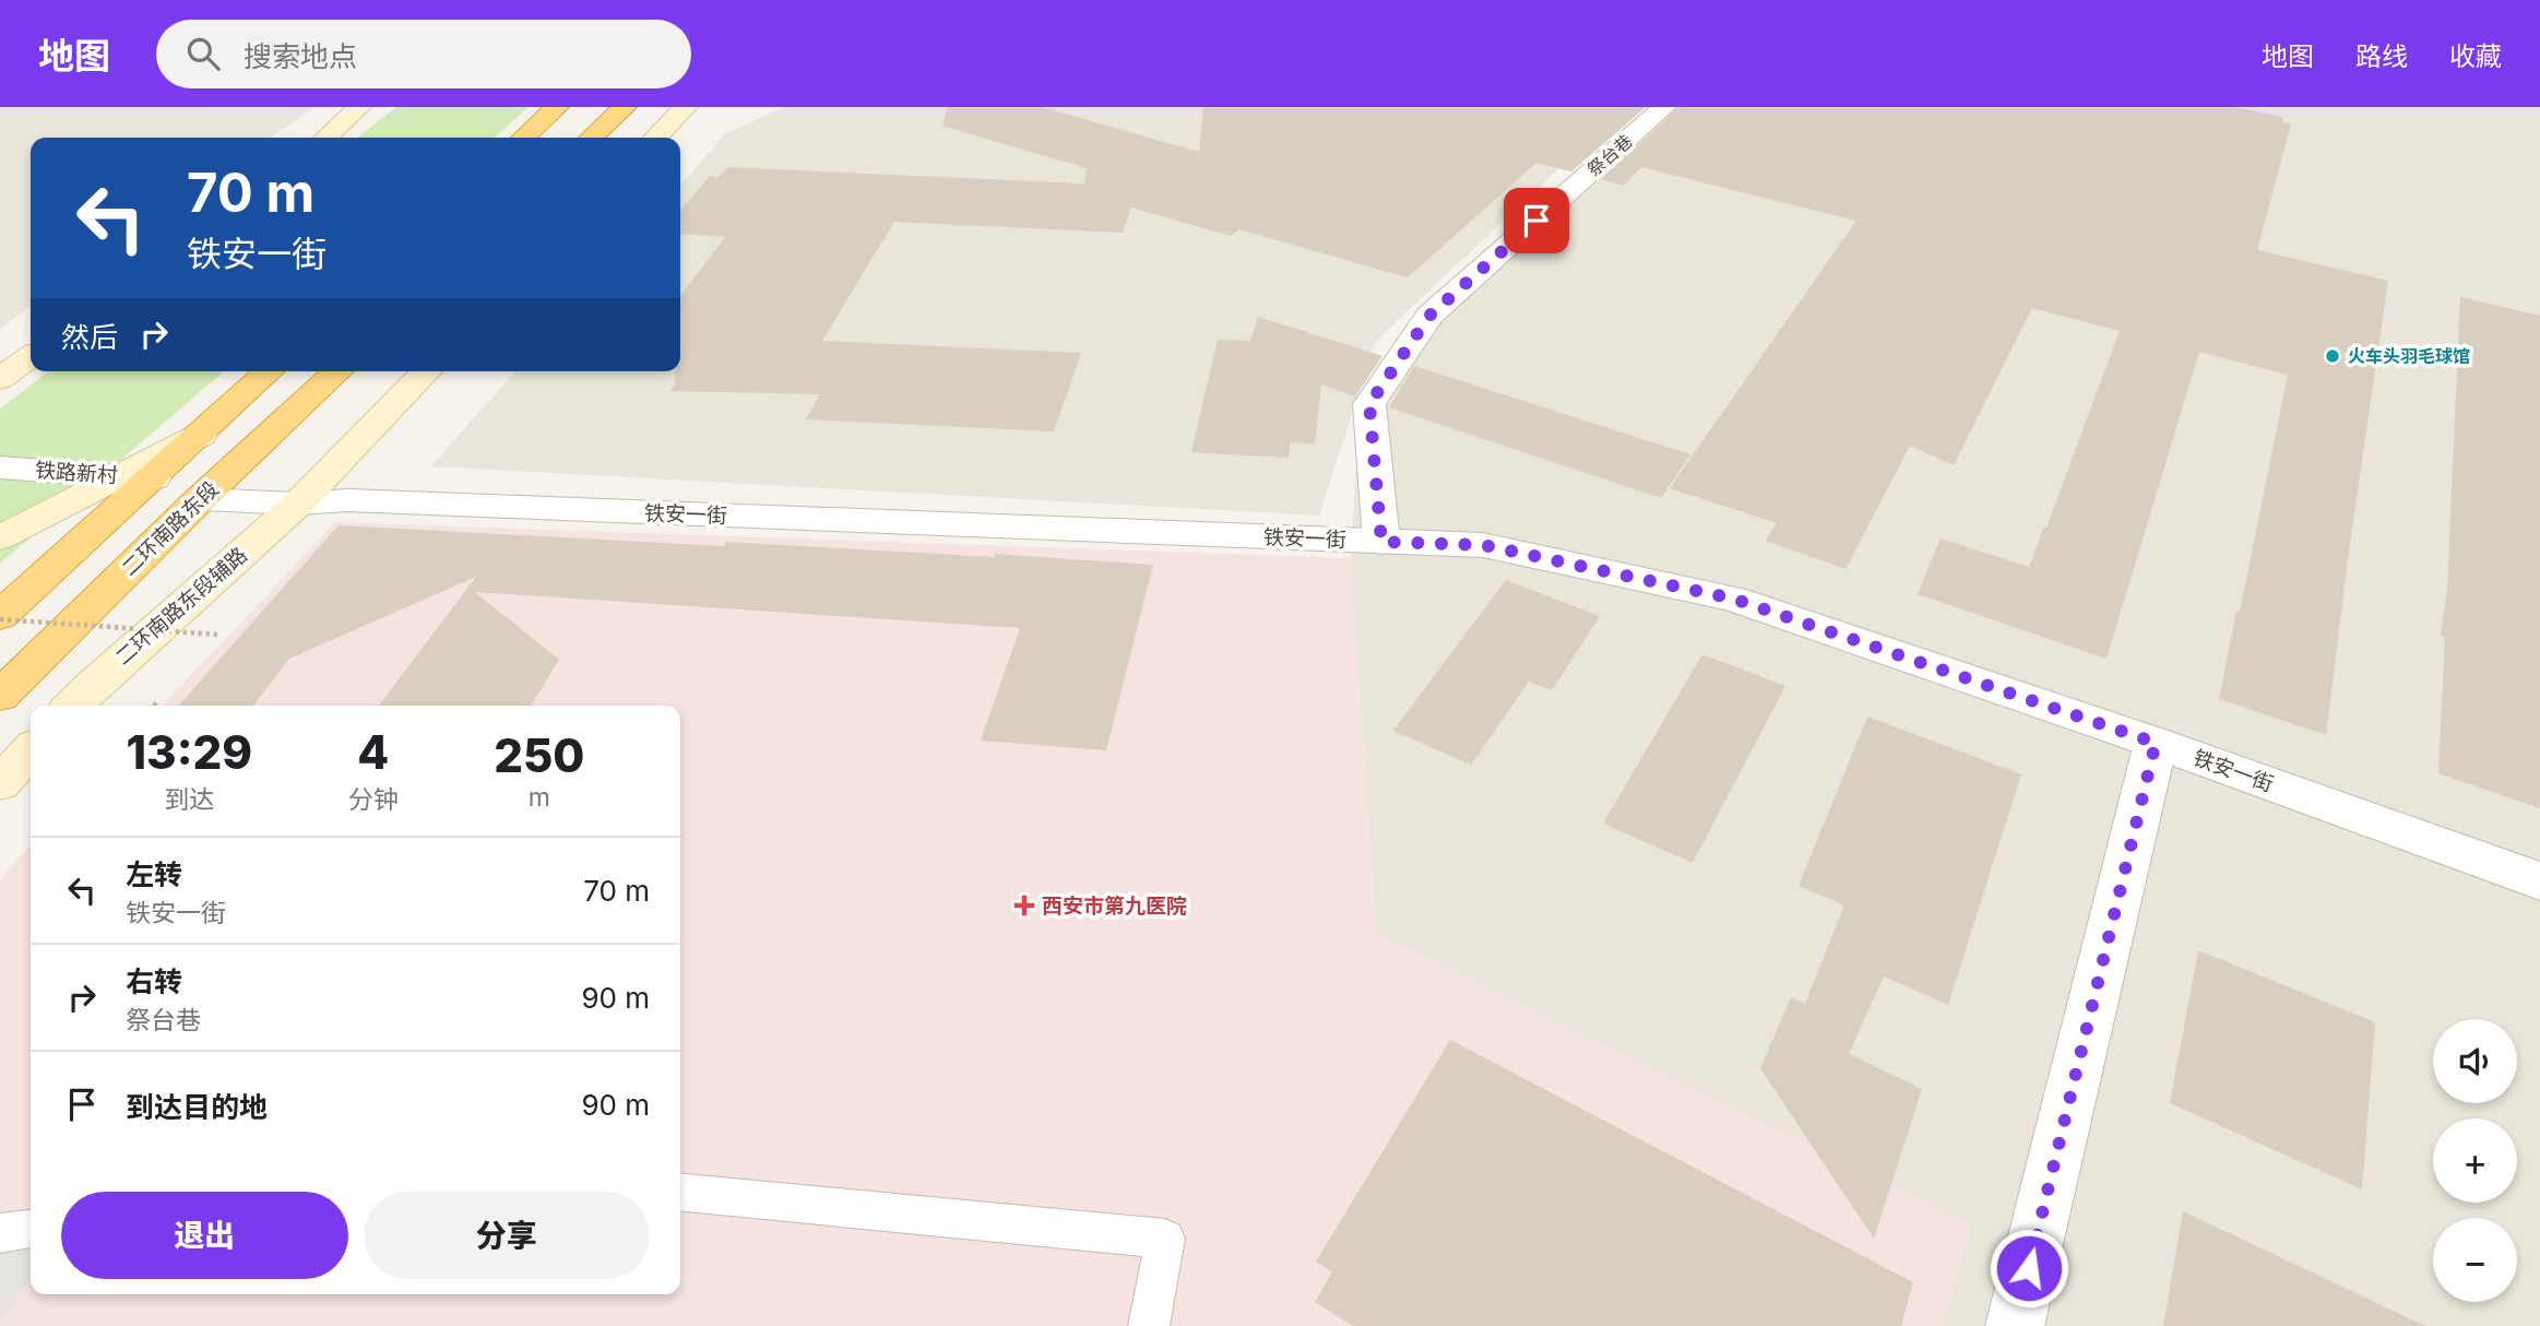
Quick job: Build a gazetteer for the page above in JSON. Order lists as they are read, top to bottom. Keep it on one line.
{"streets":{"highway":["二环南路东段"],"main road":["二环南路东段辅路"],"street":["祭台巷","铁路新村","铁安一街"]},"crossings":[["祭台巷","铁安一街"],["铁安一街","二环南路东段"],["铁安一街","二环南路东段辅路"]],"places":{"other":["火车头羽毛球馆"],"health":["西安市第九医院"]},"page":{"header":"地图","search":"搜索地点","nav":["地图","路线","收藏"],"turn":["70 m","铁安一街"],"then":"然后","eta":["13:29","到达","4","分钟","250","m"],"list":[{"name":"左转","note":"铁安一街","value":"70 m"},{"name":"右转","note":"祭台巷","value":"90 m"},{"name":"到达目的地","value":"90 m"}],"map_buttons":["+","−"],"buttons":["退出","分享"]}}
